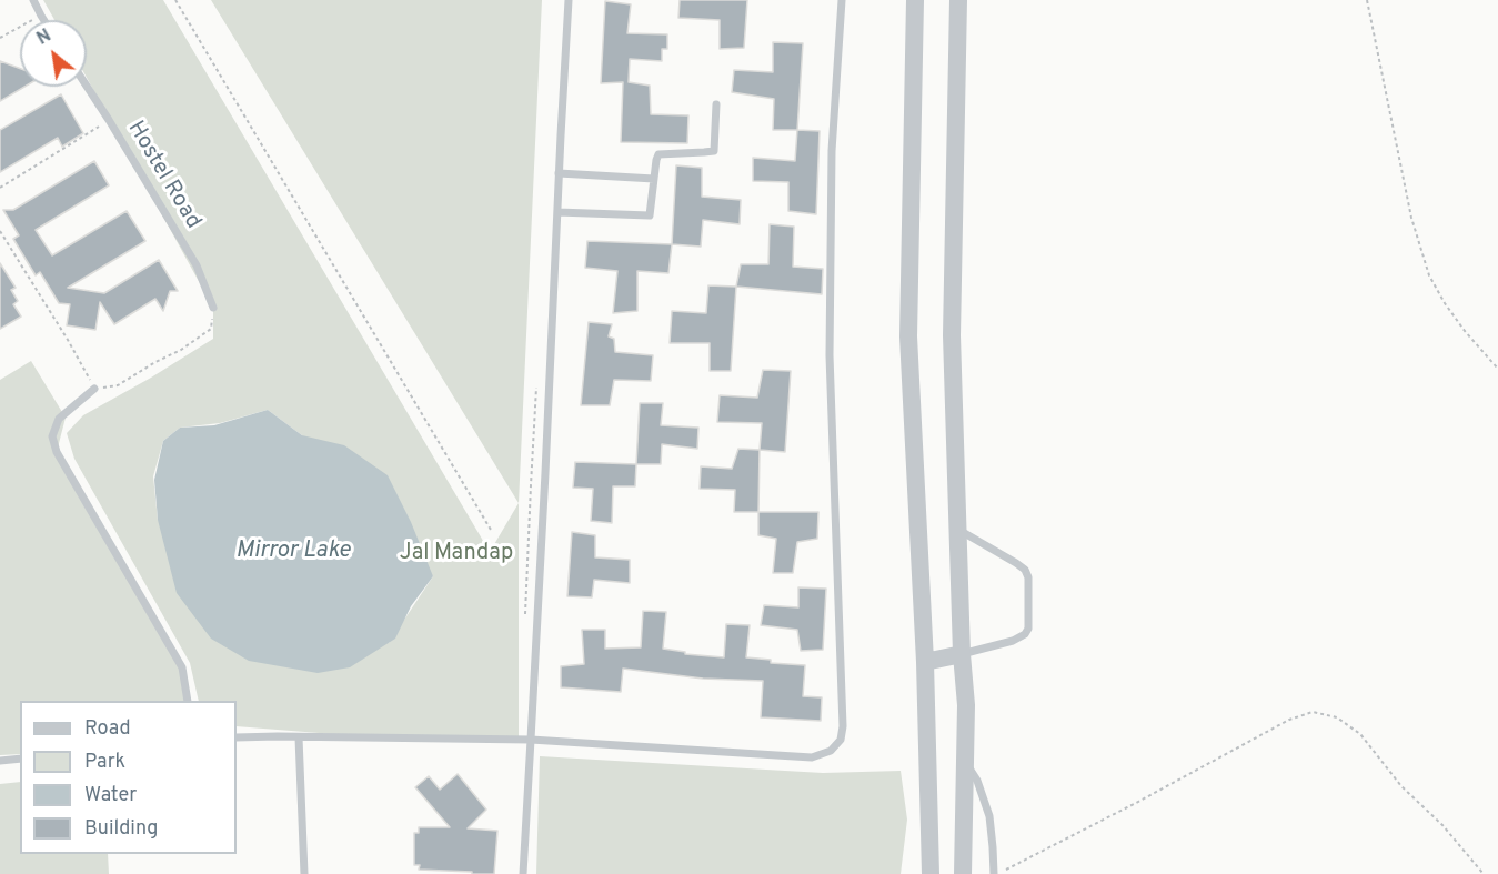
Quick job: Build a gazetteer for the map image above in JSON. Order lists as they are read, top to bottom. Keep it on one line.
{"streets":{"lane":["Hostel Road"]},"water":["Mirror Lake"],"parks":["Jal Mandap"],"legend":["Road","Park","Water","Building"],"north":"top left"}
